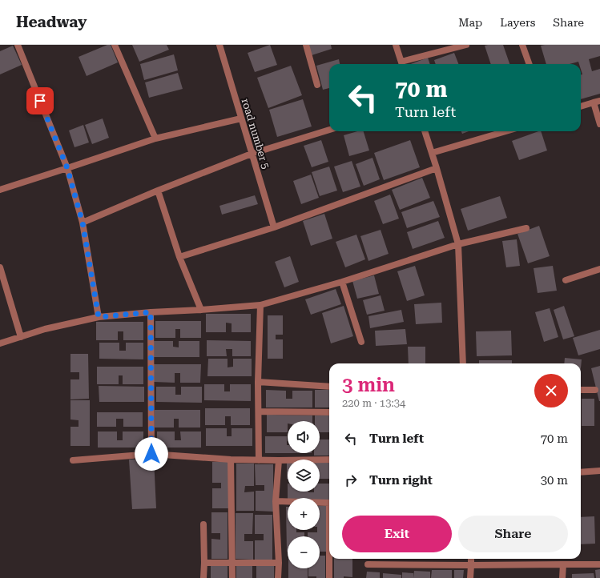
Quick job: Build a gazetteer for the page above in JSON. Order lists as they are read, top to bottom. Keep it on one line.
{"streets":{"street":["road number 5"]},"page":{"header":"Headway","nav":["Map","Layers","Share"],"turn":["70 m","Turn left"],"heading":["3 min","220 m · 13:34"],"list":[{"name":"Turn left","value":"70 m"},{"name":"Turn right","value":"30 m"}],"map_buttons":["+","−"],"buttons":["Exit","Share"]}}
